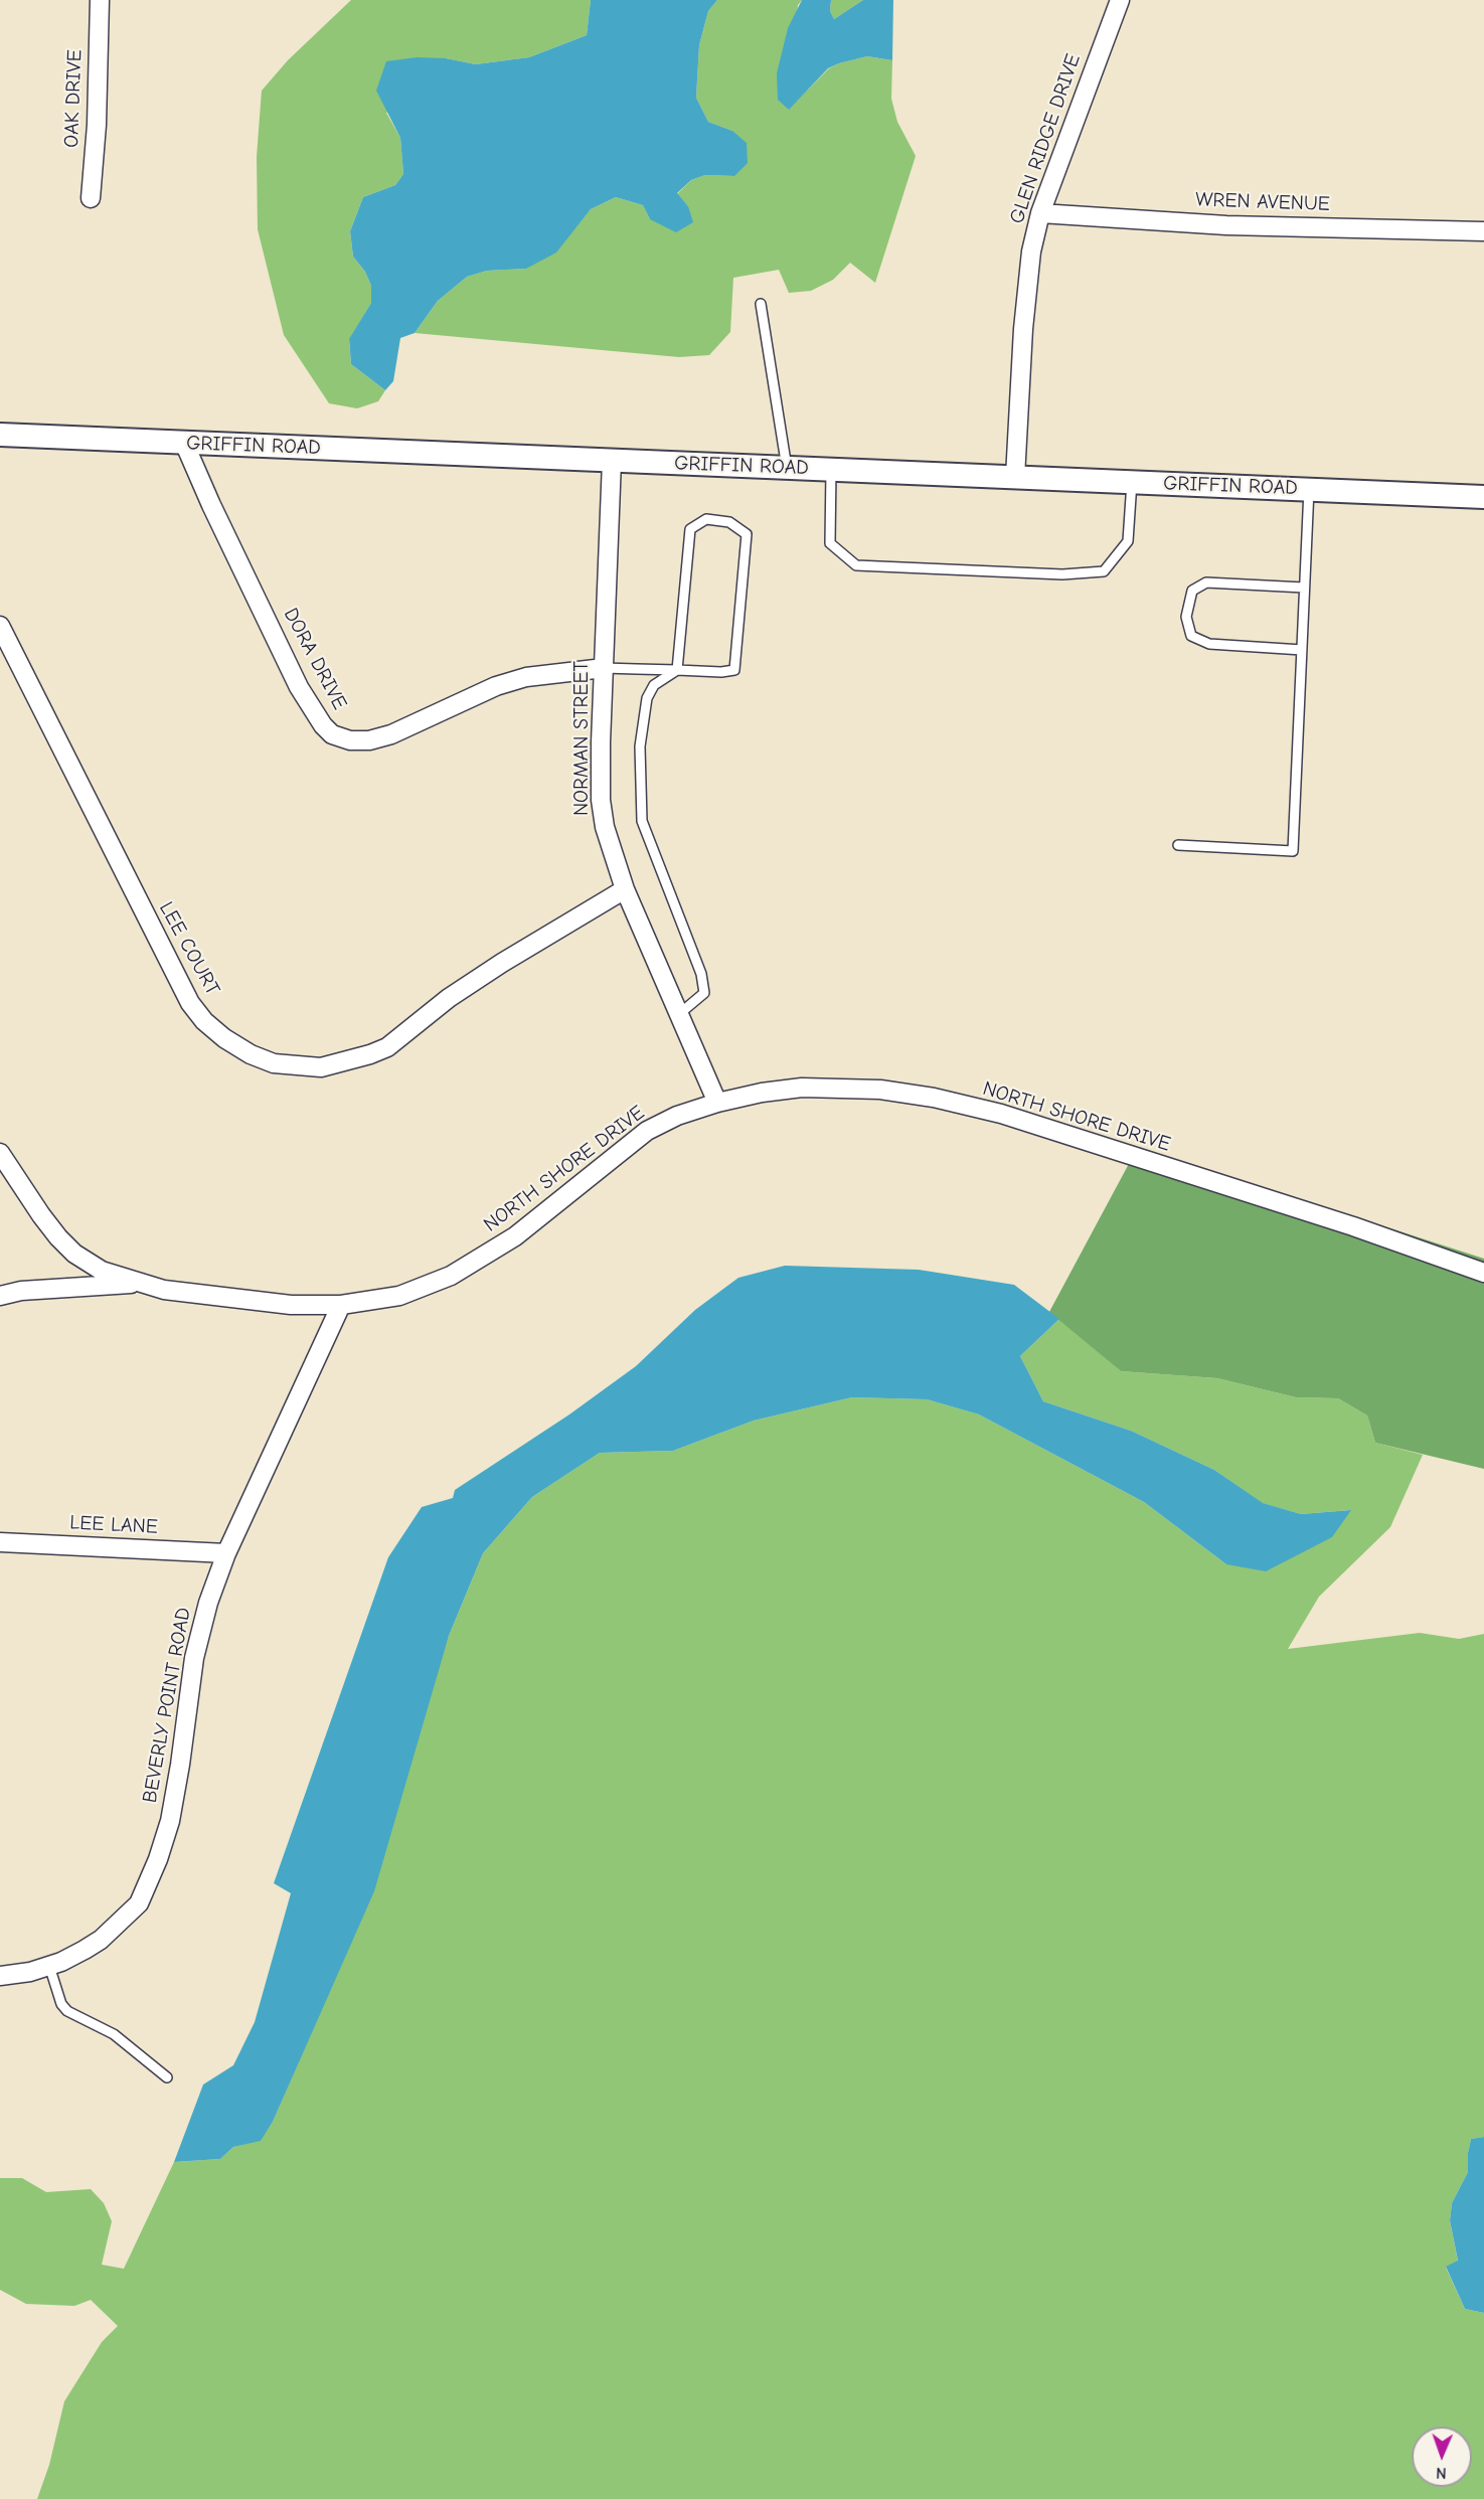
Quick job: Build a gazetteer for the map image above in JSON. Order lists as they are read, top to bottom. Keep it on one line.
{"streets":{"street":["OAK DRIVE","GLEN RIDGE DRIVE","WREN AVENUE","GRIFFIN ROAD","DORA DRIVE","NORMAN STREET","LEE COURT","NORTH SHORE DRIVE","LEE LANE","BEVERLY POINT ROAD"]},"crossings":[["GLEN RIDGE DRIVE","WREN AVENUE"],["GLEN RIDGE DRIVE","GRIFFIN ROAD"],["GRIFFIN ROAD","DORA DRIVE"],["GRIFFIN ROAD","NORMAN STREET"],["DORA DRIVE","NORMAN STREET"],["NORMAN STREET","LEE COURT"],["NORMAN STREET","NORTH SHORE DRIVE"],["NORTH SHORE DRIVE","BEVERLY POINT ROAD"],["LEE LANE","BEVERLY POINT ROAD"]],"north":"bottom"}
